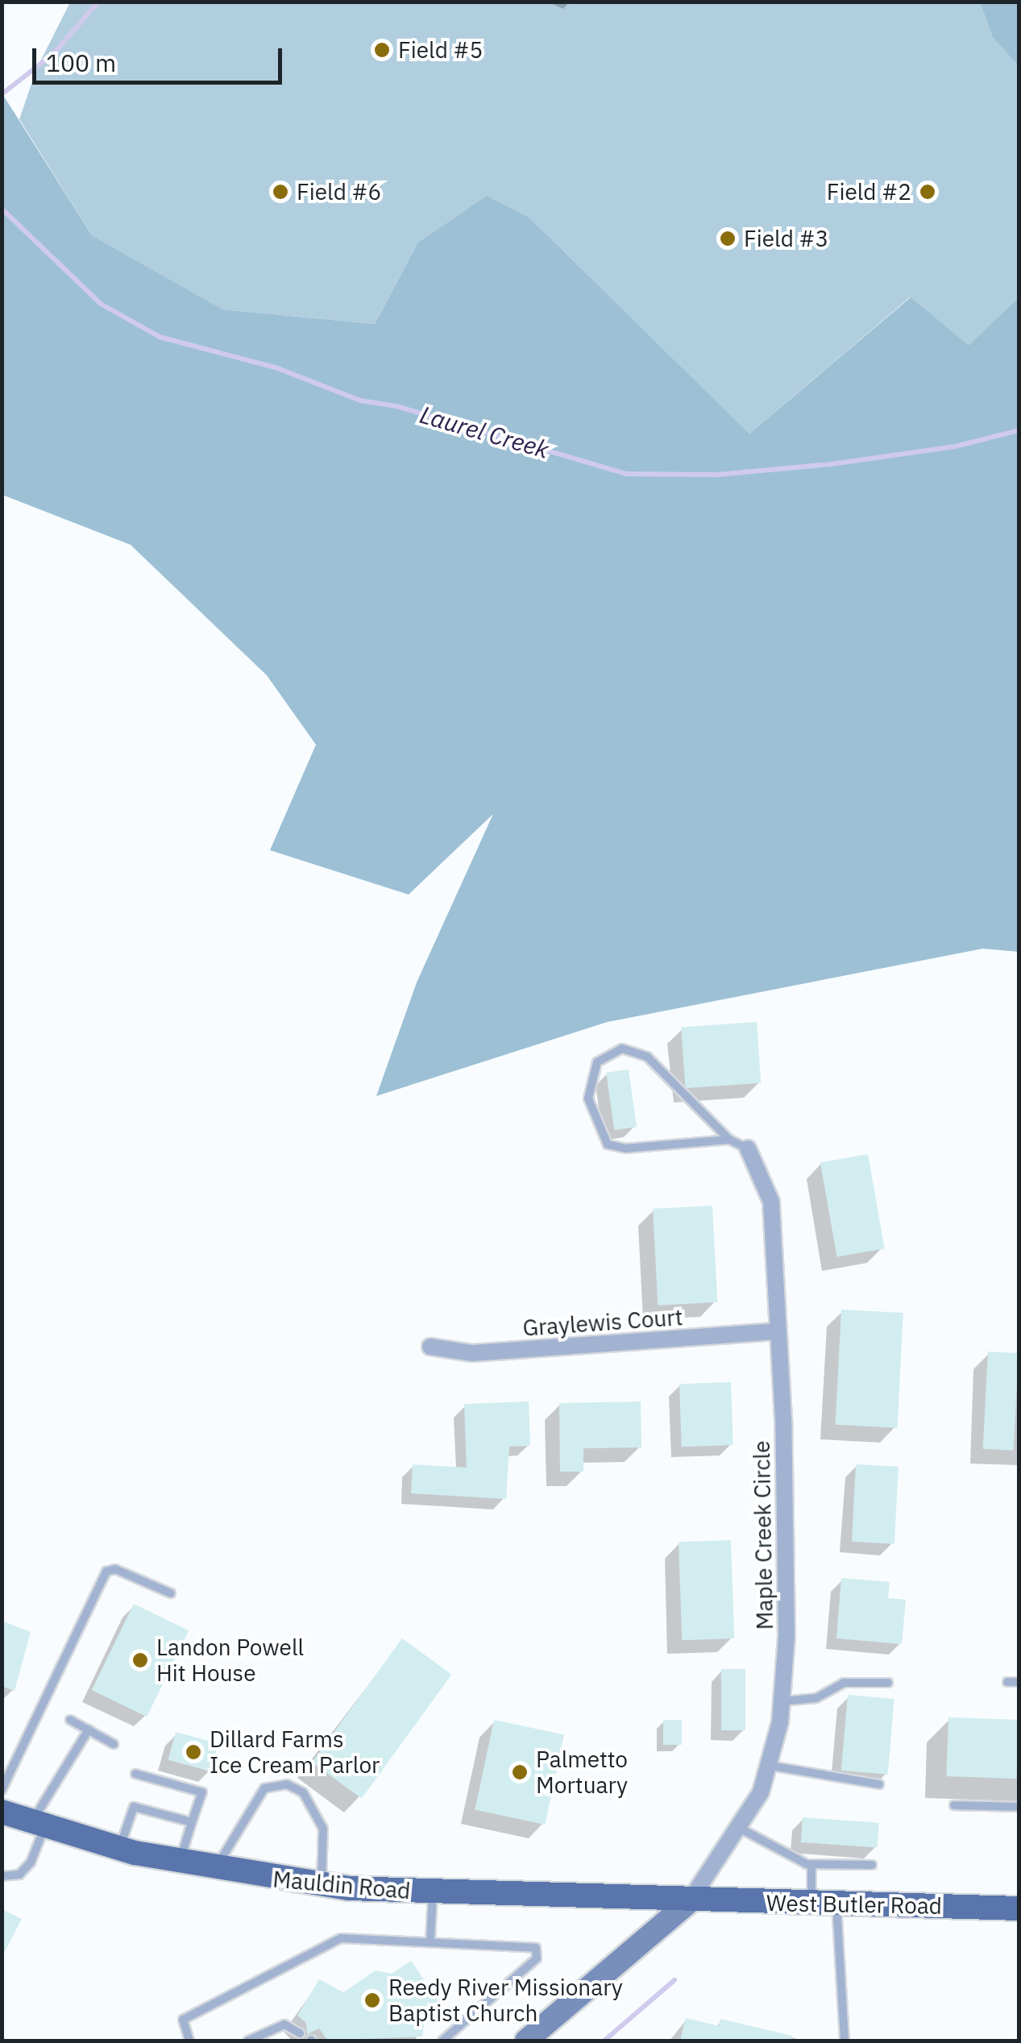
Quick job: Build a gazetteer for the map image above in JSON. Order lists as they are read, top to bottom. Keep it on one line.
{"streets":{"main road":["Mauldin Road","West Butler Road"],"street":["Graylewis Court","Maple Creek Circle"]},"crossings":[["Graylewis Court","Maple Creek Circle"],["Maple Creek Circle","Mauldin Road"],["Maple Creek Circle","West Butler Road"],["Mauldin Road","West Butler Road"]],"water":["Laurel Creek"],"places":["Field #5","Field #6","Field #2","Field #3","Landon Powell Hit House","Dillard Farms Ice Cream Parlor","Palmetto Mortuary","Reedy River Missionary Baptist Church"],"scale_bar":"100 m"}
